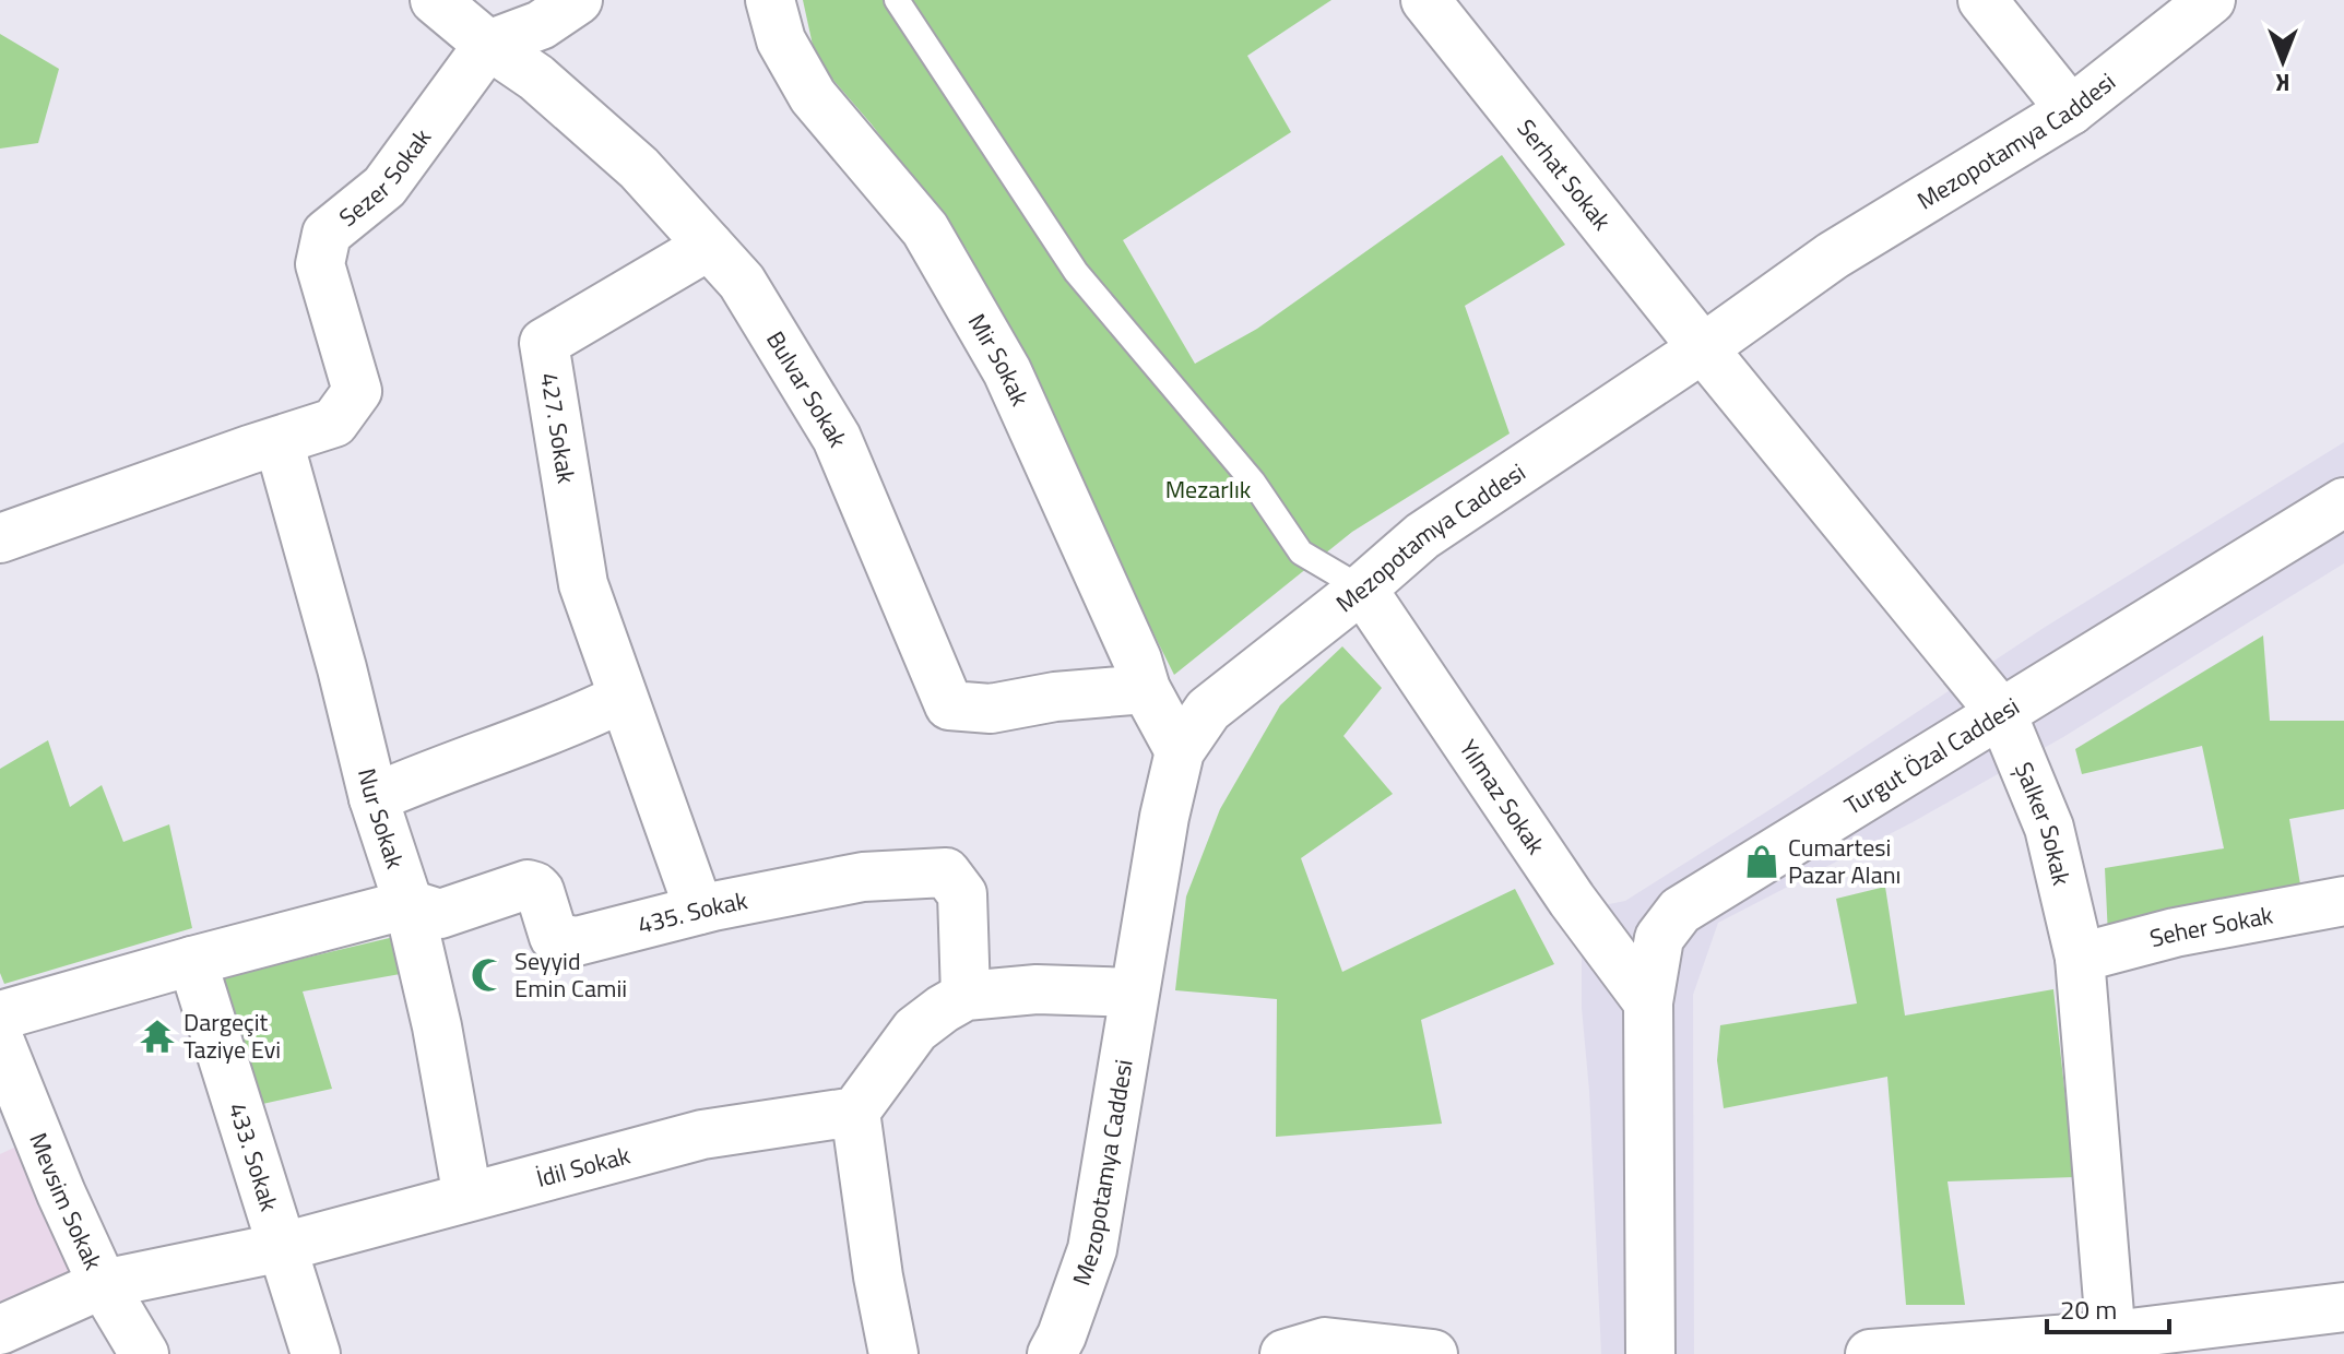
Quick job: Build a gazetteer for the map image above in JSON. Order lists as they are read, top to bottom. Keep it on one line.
{"streets":{"street":["Mezopotamya Caddesi","Serhat Sokak","Sezer Sokak","Mir Sokak","Bulvar Sokak","427. Sokak","Turgut Özal Caddesi","Yılmaz Sokak","Nur Sokak","Şalker Sokak","435. Sokak","Seher Sokak","433. Sokak","İdil Sokak","Mevsim Sokak"]},"crossings":[["Mezopotamya Caddesi","Serhat Sokak"],["Mezopotamya Caddesi","Mir Sokak"],["Mezopotamya Caddesi","Yılmaz Sokak"],["Mezopotamya Caddesi","Şalker Sokak"],["Serhat Sokak","Şalker Sokak"],["Sezer Sokak","Bulvar Sokak"],["Sezer Sokak","Nur Sokak"],["Mir Sokak","Bulvar Sokak"],["Bulvar Sokak","427. Sokak"],["427. Sokak","435. Sokak"],["Turgut Özal Caddesi","Yılmaz Sokak"],["Turgut Özal Caddesi","Şalker Sokak"],["Nur Sokak","435. Sokak"],["Nur Sokak","İdil Sokak"],["Şalker Sokak","Seher Sokak"],["435. Sokak","433. Sokak"],["433. Sokak","İdil Sokak"],["İdil Sokak","Mevsim Sokak"]],"parks":["Mezarlık"],"places":{"shop":["Cumartesi Pazar Alanı"],"mosque":["Seyyid Emin Camii"],"temple":["Dargeçit Taziye Evi"]},"scale_bar":"20 m","north":"bottom"}
